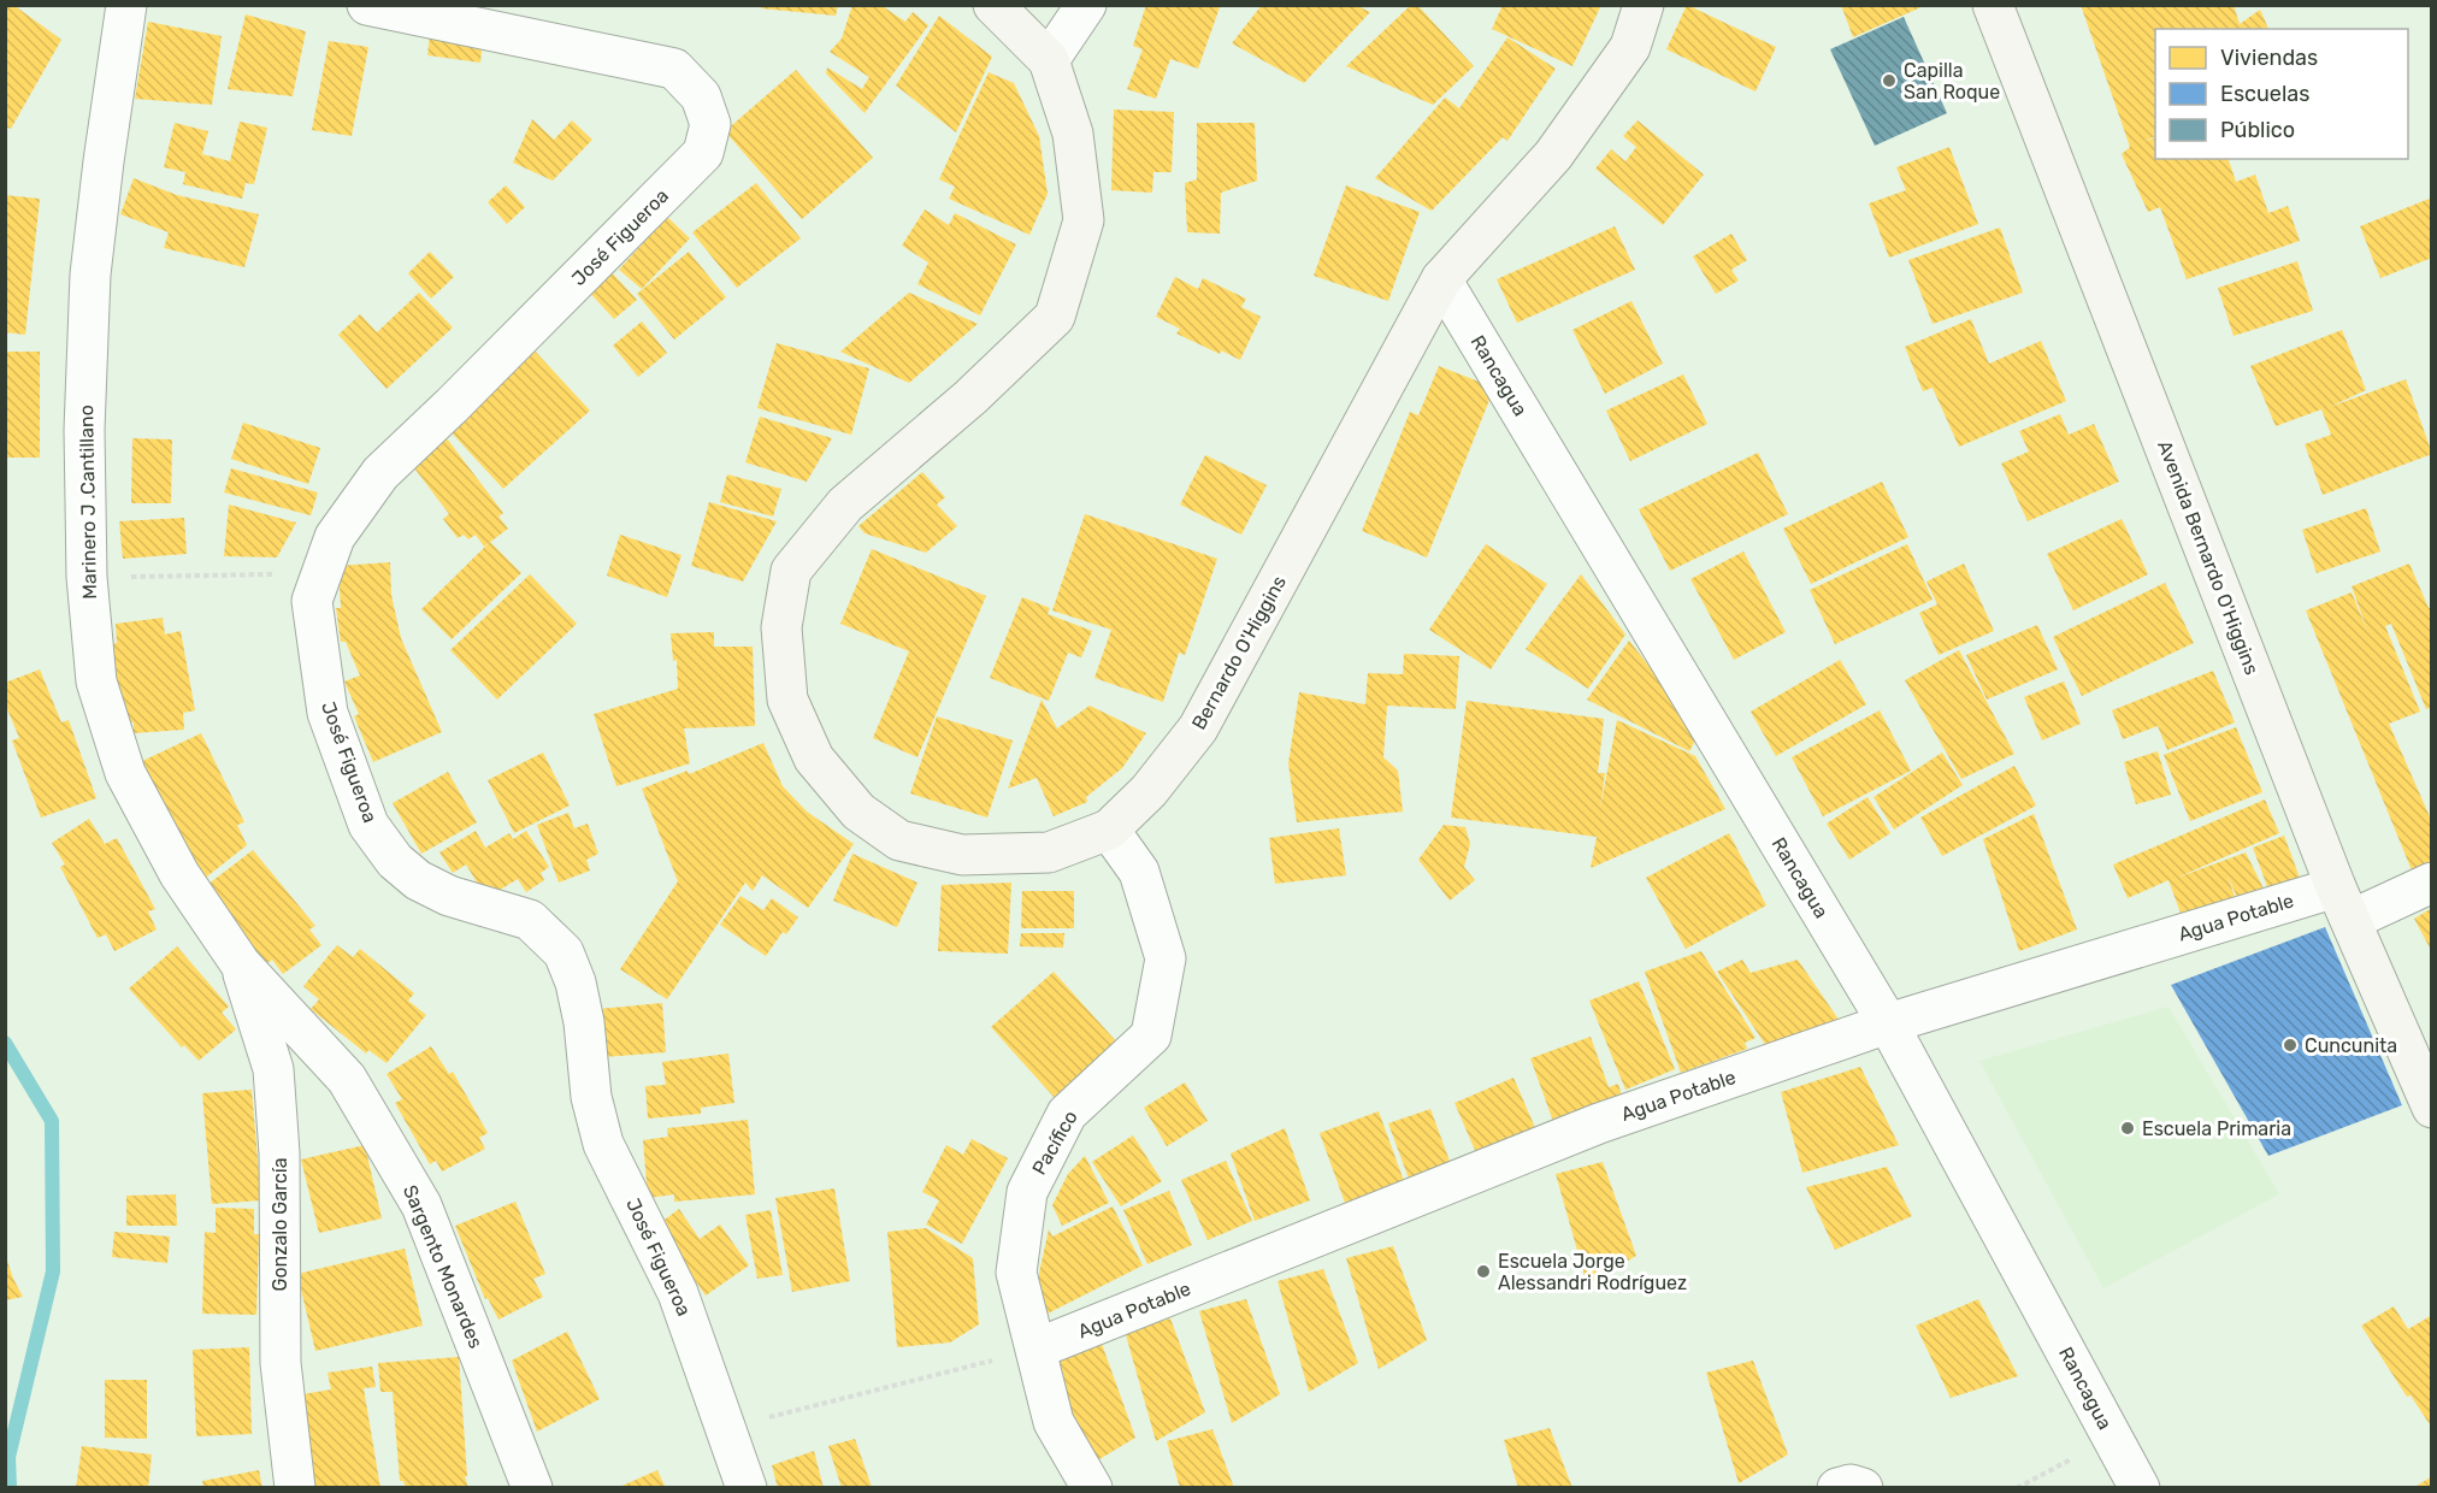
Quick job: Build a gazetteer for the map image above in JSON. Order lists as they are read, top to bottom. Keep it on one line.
{"streets":{"main road":["Avenida Bernardo O'Higgins","Bernardo O'Higgins"],"street":["José Figueroa","Rancagua","Marinero J .Cantillano","Agua Potable","Pacífico","Gonzalo García","Sargento Monardes"]},"crossings":[["Rancagua","Bernardo O'Higgins"],["Rancagua","Agua Potable"],["Marinero J .Cantillano","Gonzalo García"],["Marinero J .Cantillano","Sargento Monardes"],["Avenida Bernardo O'Higgins","Agua Potable"],["Bernardo O'Higgins","Pacífico"],["Agua Potable","Pacífico"],["Gonzalo García","Sargento Monardes"]],"places":["Capilla San Roque","Cuncunita","Escuela Primaria","Escuela Jorge Alessandri Rodríguez"],"legend":["Viviendas","Escuelas","Público"]}
